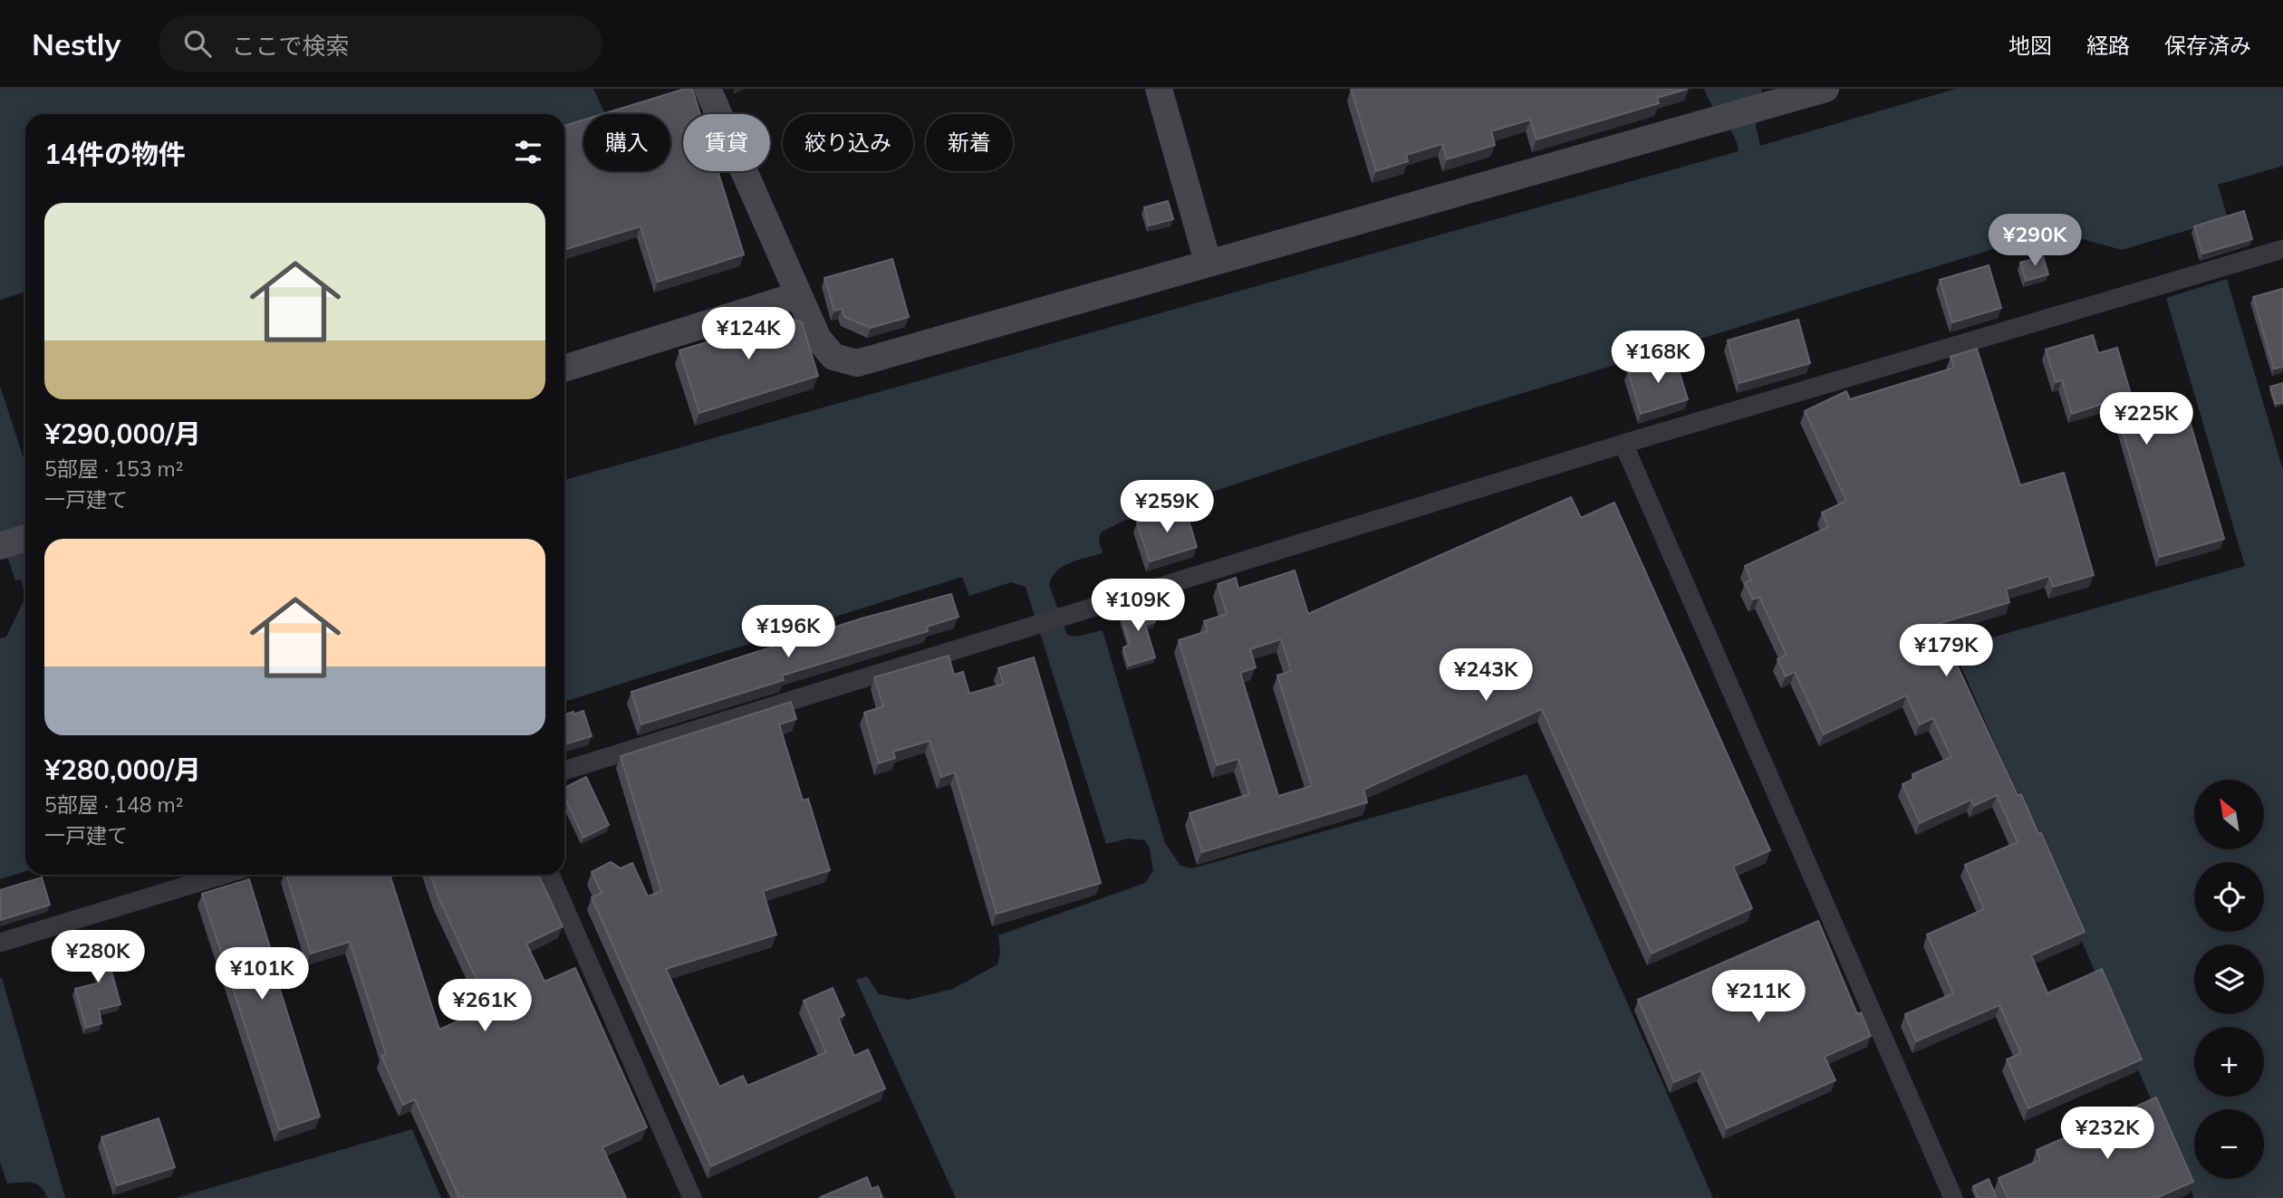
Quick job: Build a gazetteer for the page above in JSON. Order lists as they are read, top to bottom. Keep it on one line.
{"north":"top left","page":{"header":"Nestly","search":"ここで検索","nav":["地図","経路","保存済み"],"chip":["購入","賃貸","絞り込み","新着"],"heading":"14件の物件","list":[{"name":"¥290,000/月","note":"5部屋 · 153 m² · 一戸建て"},{"name":"¥280,000/月","note":"5部屋 · 148 m² · 一戸建て"}],"price":["¥290K","¥124K","¥168K","¥225K","¥259K","¥109K","¥196K","¥179K","¥243K","¥280K","¥101K","¥211K","¥261K","¥232K"],"map_buttons":["+","−"]}}
